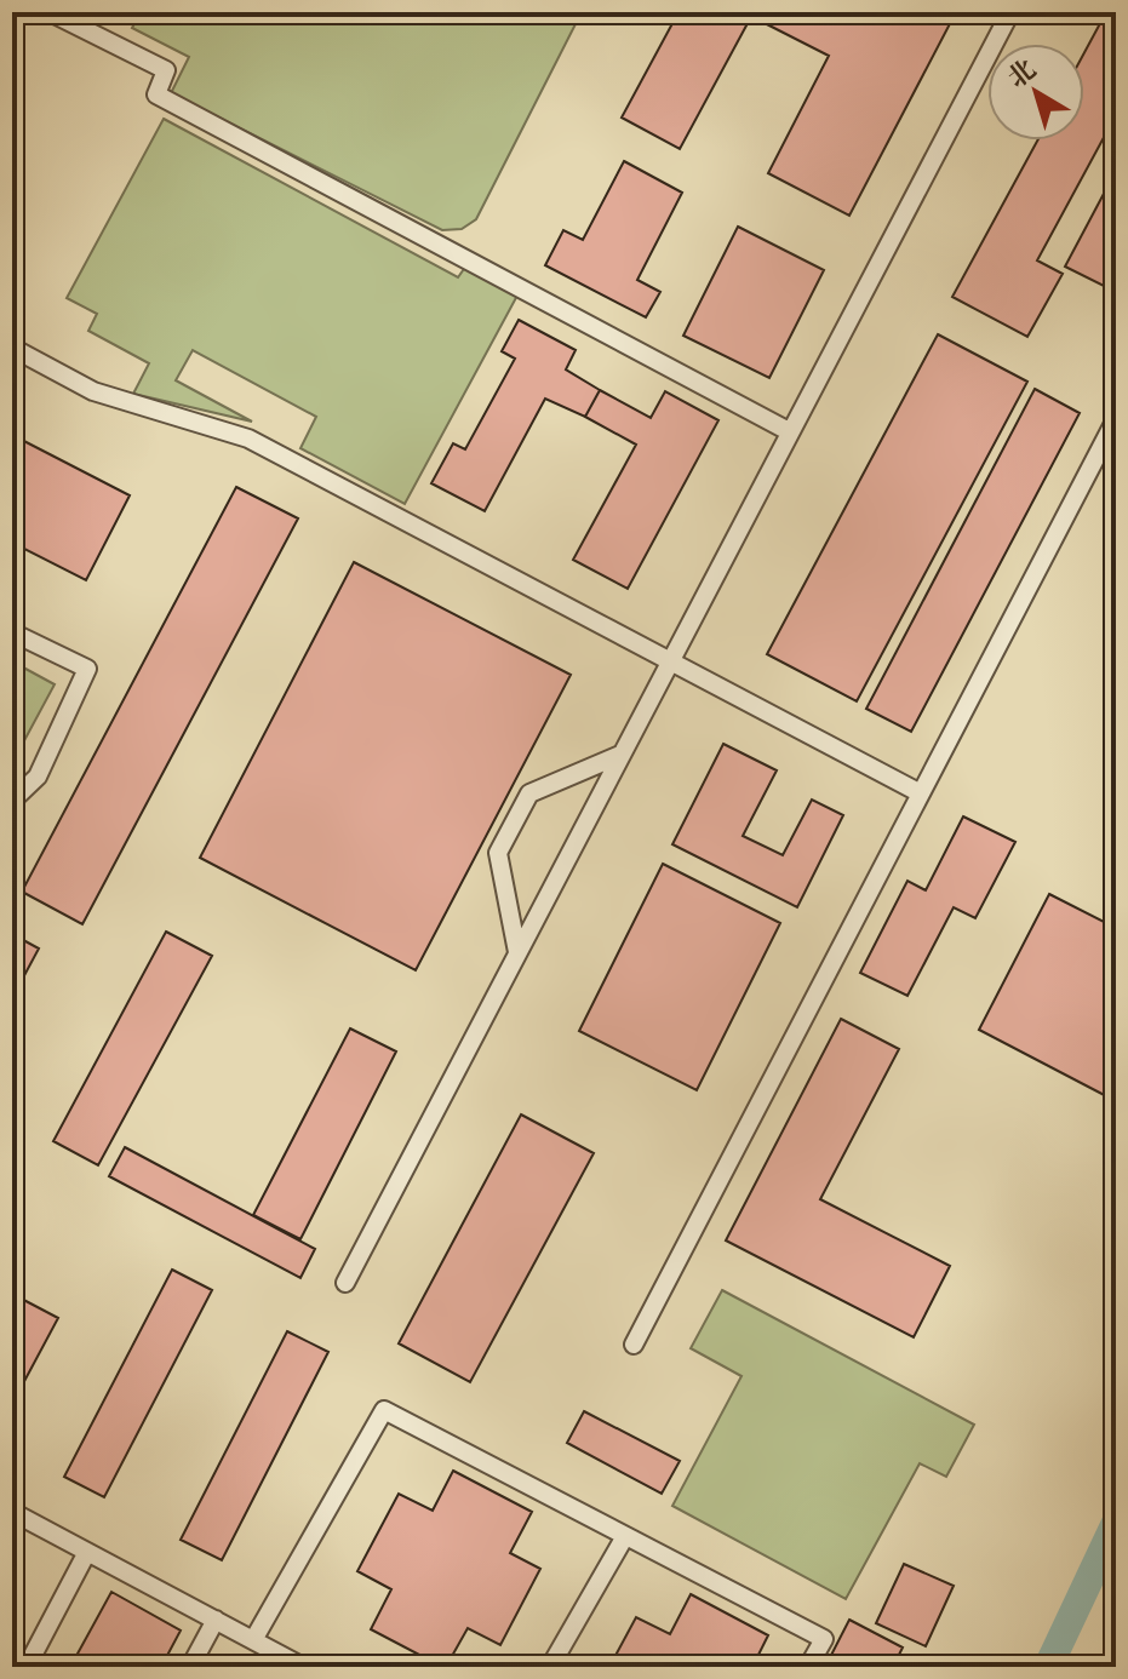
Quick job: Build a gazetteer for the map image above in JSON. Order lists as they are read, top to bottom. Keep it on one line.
{"north":"top left"}
